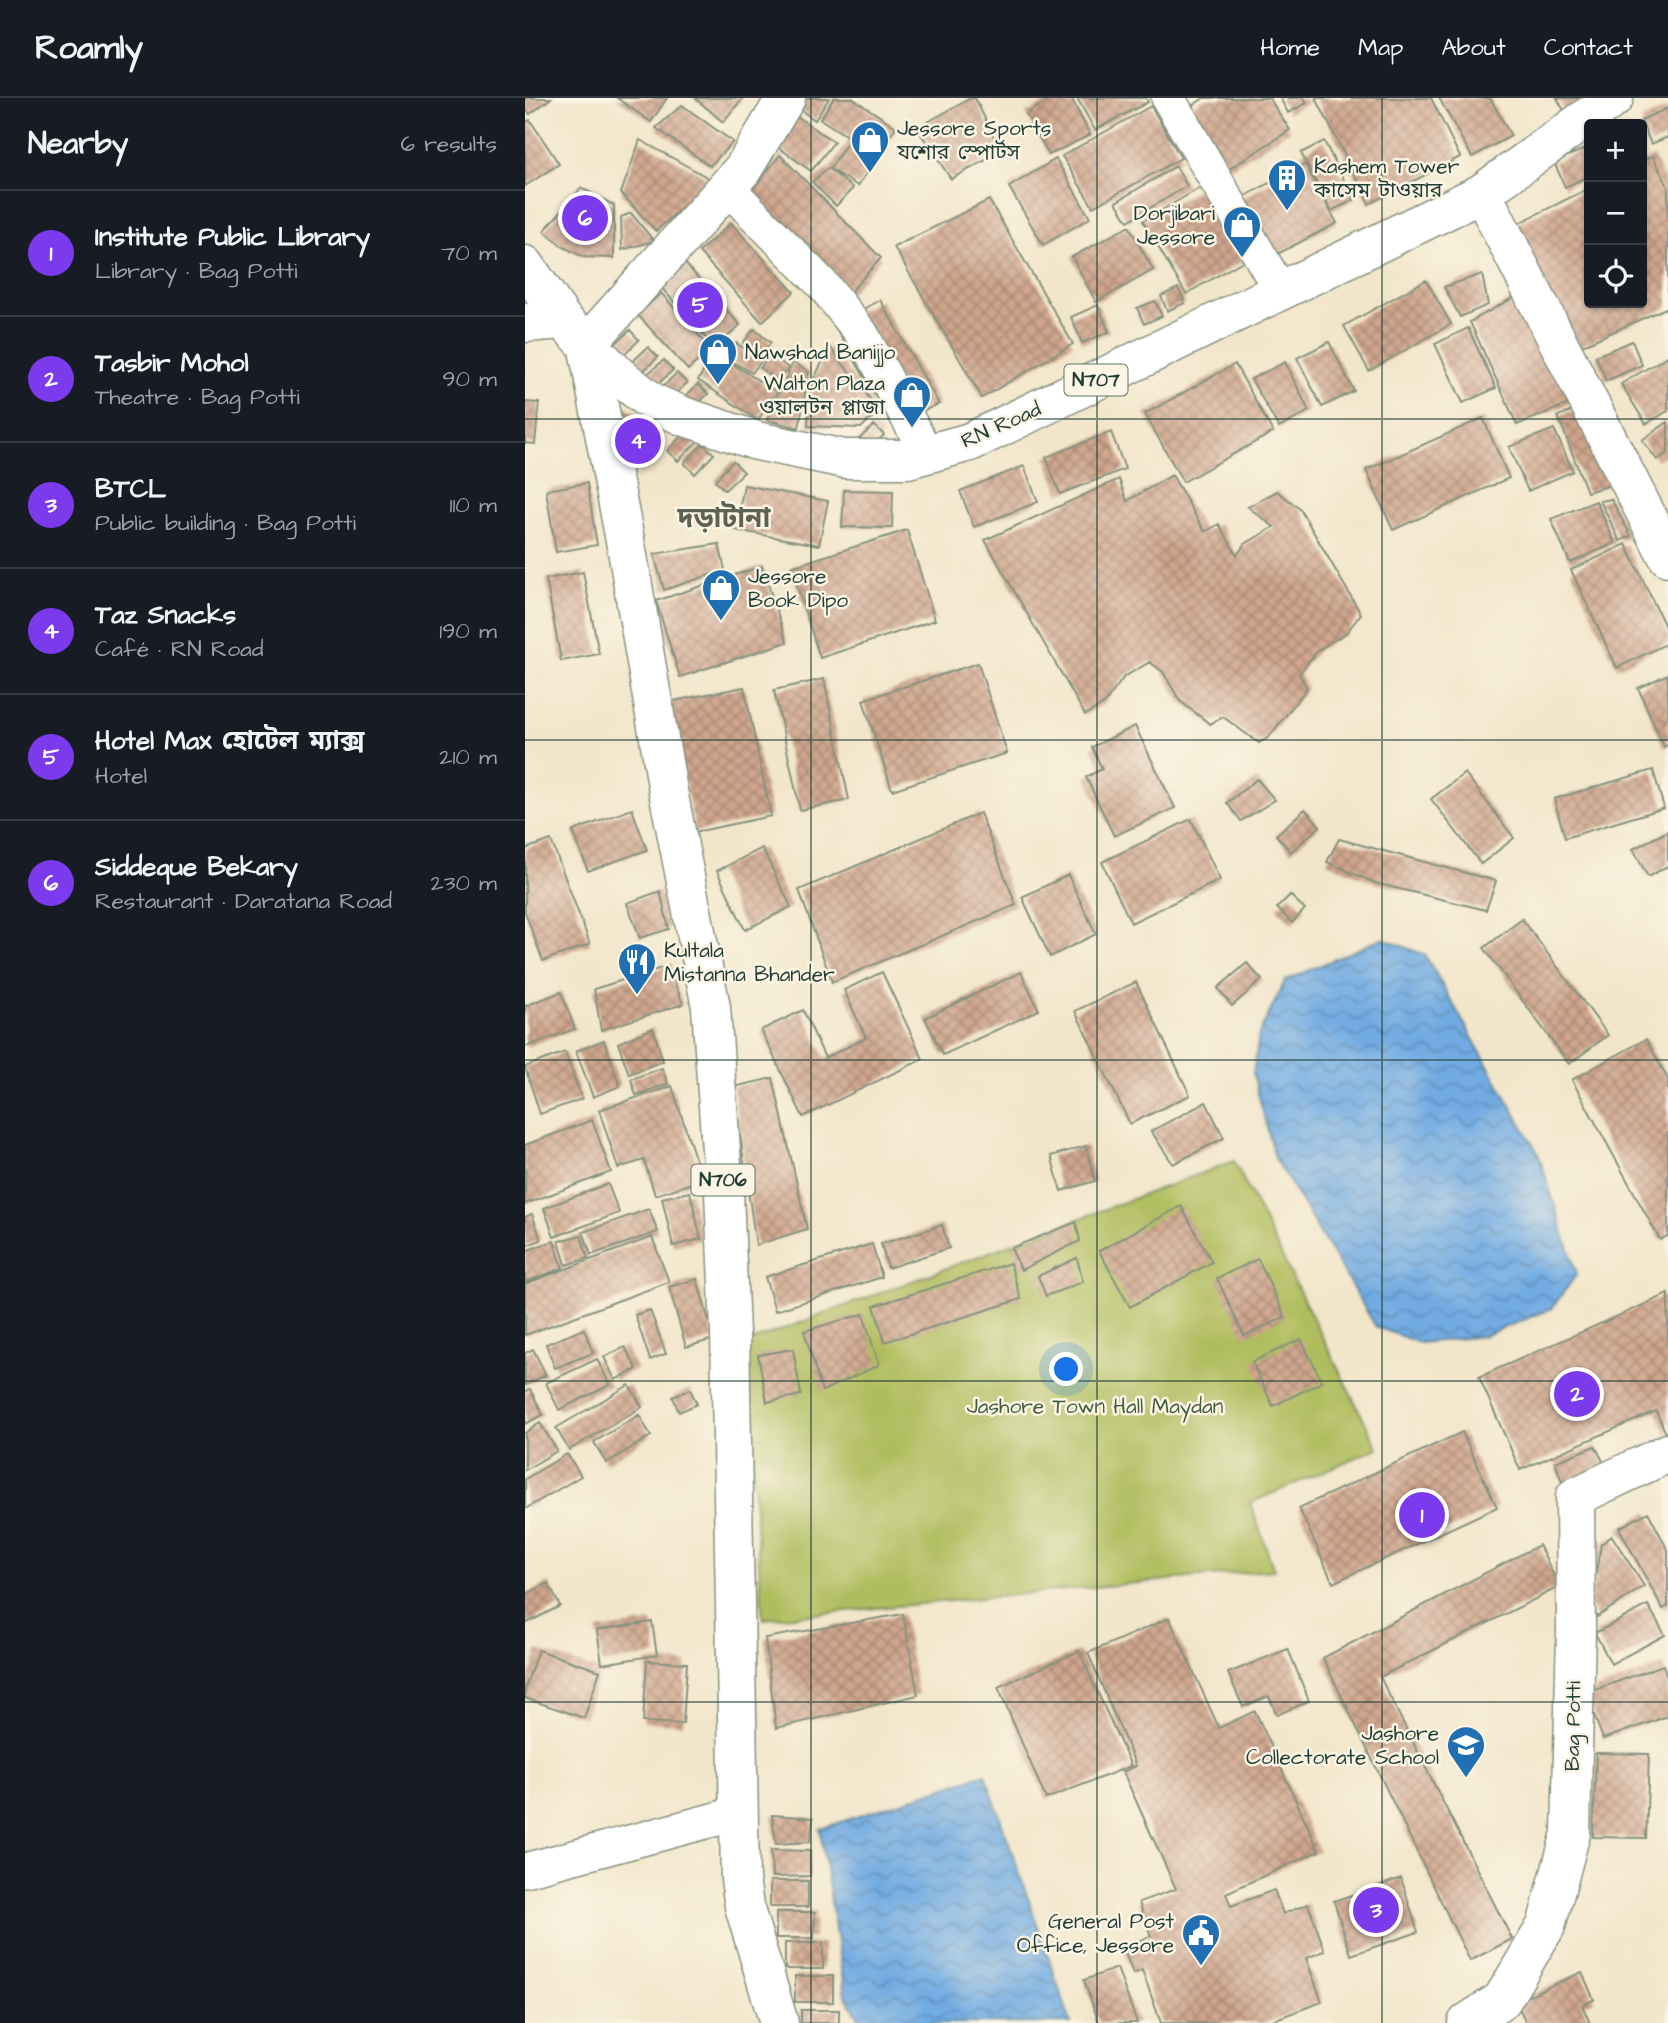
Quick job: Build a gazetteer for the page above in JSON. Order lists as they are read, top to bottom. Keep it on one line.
{"streets":{"main road":["N707","RN Road","N706","Bag Potti"]},"crossings":[["RN Road","N706"]],"districts":["দড়াটানা"],"parks":["Jashore Town Hall Maydan"],"places":{"shop":["Jessore Sports যশোর স্পোর্টস","Dorjibari Jessore","Nawshad Banijjo","Walton Plaza ওয়ালটন প্লাজা","Jessore Book Dipo"],"building":["Kashem Tower কাসেম টাওয়ার"],"restaurant":["Kultala Mistanna Bhander"],"school or university":["Jashore Collectorate School"],"public building":["General Post Office, Jessore"]},"page":{"header":"Roamly","nav":["Home","Map","About","Contact"],"heading":["Nearby","6 results"],"map_buttons":["+","−"],"list":[{"mark":"1","name":"Institute Public Library","note":"Library · Bag Potti","value":"70 m"},{"mark":"2","name":"Tasbir Mohol","note":"Theatre · Bag Potti","value":"90 m"},{"mark":"3","name":"BTCL","note":"Public building · Bag Potti","value":"110 m"},{"mark":"4","name":"Taz Snacks","note":"Café · RN Road","value":"190 m"},{"mark":"5","name":"Hotel Max হোটেল ম্যাক্স","note":"Hotel","value":"210 m"},{"mark":"6","name":"Siddeque Bekary","note":"Restaurant · Daratana Road","value":"230 m"}],"pins":["6","5","4","2","1","3"]}}
